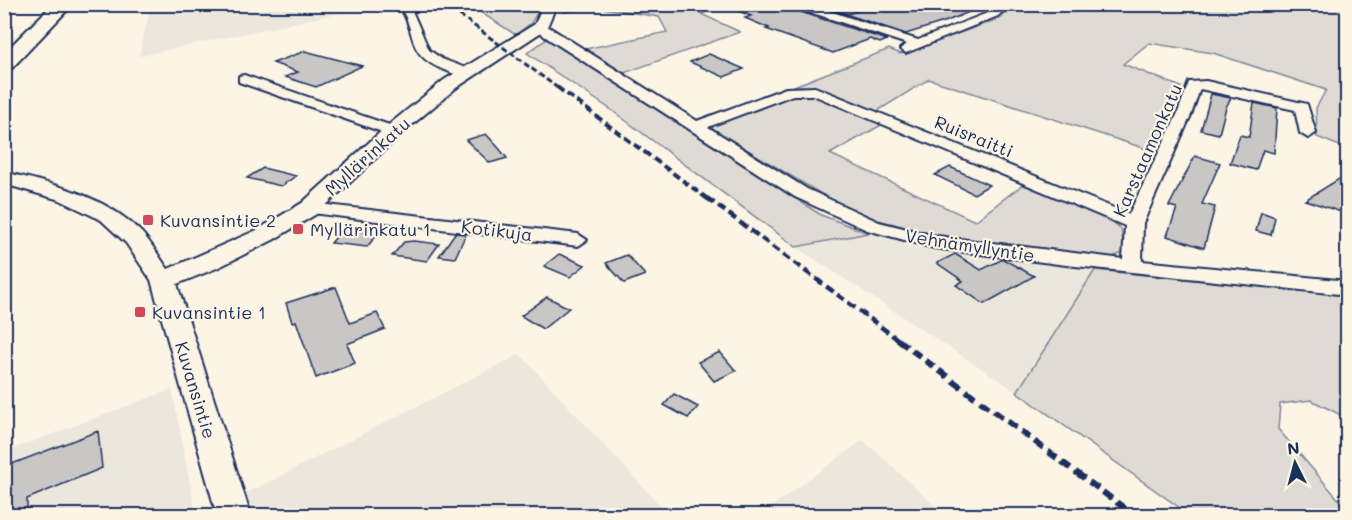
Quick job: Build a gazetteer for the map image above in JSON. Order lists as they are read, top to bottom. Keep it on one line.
{"streets":{"street":["Ruisraitti","Karstaamonkatu","Myllärinkatu","Kotikuja","Vehnämyllyntie","Kuvansintie"]},"crossings":[["Ruisraitti","Karstaamonkatu"],["Ruisraitti","Vehnämyllyntie"],["Karstaamonkatu","Vehnämyllyntie"],["Myllärinkatu","Kotikuja"],["Myllärinkatu","Vehnämyllyntie"],["Myllärinkatu","Kuvansintie"]],"places":{"transit":["Kuvansintie 2","Myllärinkatu 1","Kuvansintie 1"]},"north":"top"}
